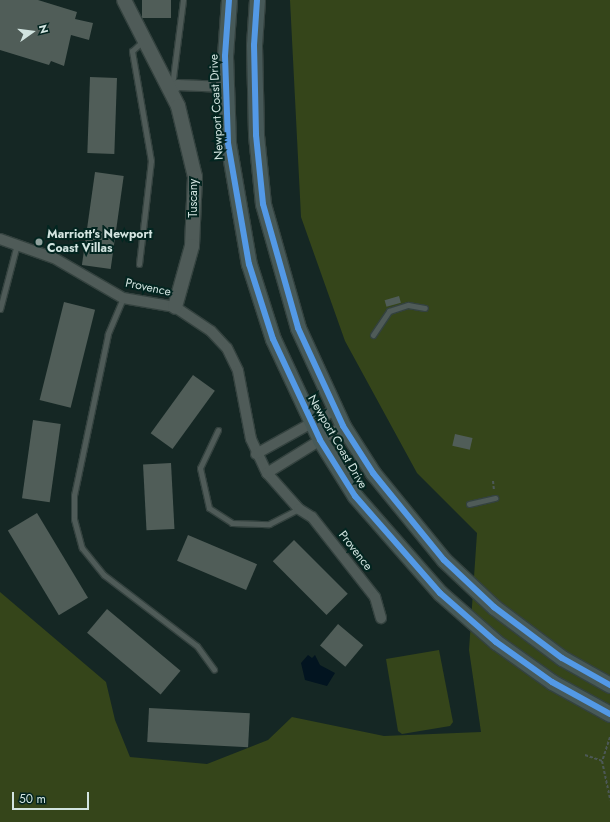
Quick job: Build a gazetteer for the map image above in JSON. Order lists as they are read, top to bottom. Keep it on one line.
{"streets":{"main road":["Newport Coast Drive"],"street":["Tuscany","Provence"]},"crossings":[["Tuscany","Provence"]],"places":["Marriott's Newport Coast Villas"],"scale_bar":"50 m","north":"right"}
